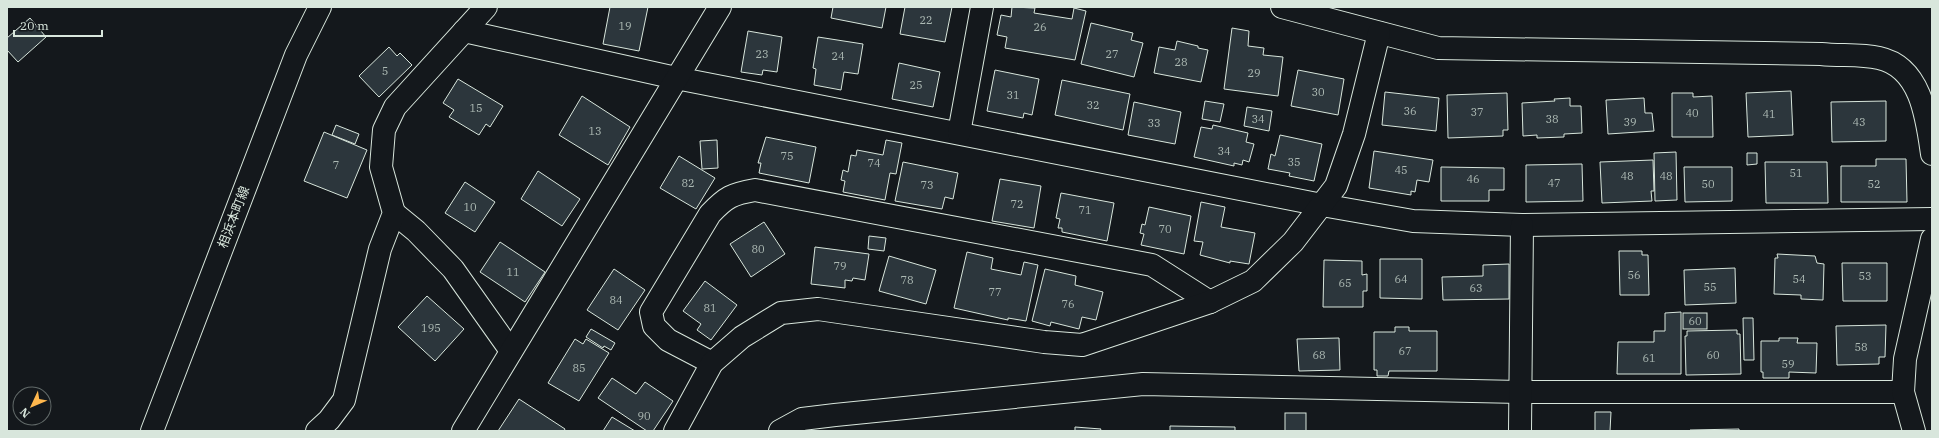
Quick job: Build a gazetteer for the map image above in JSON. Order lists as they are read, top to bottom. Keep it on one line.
{"streets":{"street":["相浜本町線"]},"house_numbers":["22","19","26","23","27","24","28","5","29","25","30","31","32","15","36","37","40","41","34","38","39","43","33","13","34","75","35","74","7","45","51","48","48","46","82","47","50","52","73","72","10","71","70","80","79","11","56","53","64","54","78","65","55","63","77","84","76","81","60","195","58","67","68","60","61","59","85","90"],"scale_bar":"20 m","north":"bottom left"}
